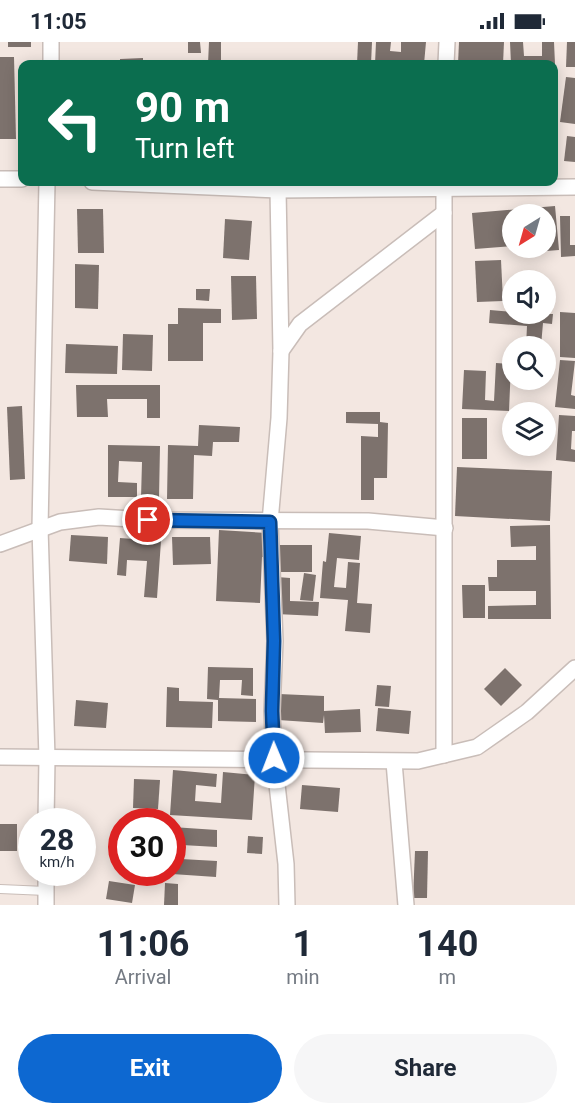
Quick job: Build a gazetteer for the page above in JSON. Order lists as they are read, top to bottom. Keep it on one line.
{"north":"bottom left","page":{"status":"11:05","turn":["90 m","Turn left"],"speed":"28 km/h","limit":"30","eta":["11:06","Arrival","1","min","140","m"],"buttons":["Exit","Share"]}}
